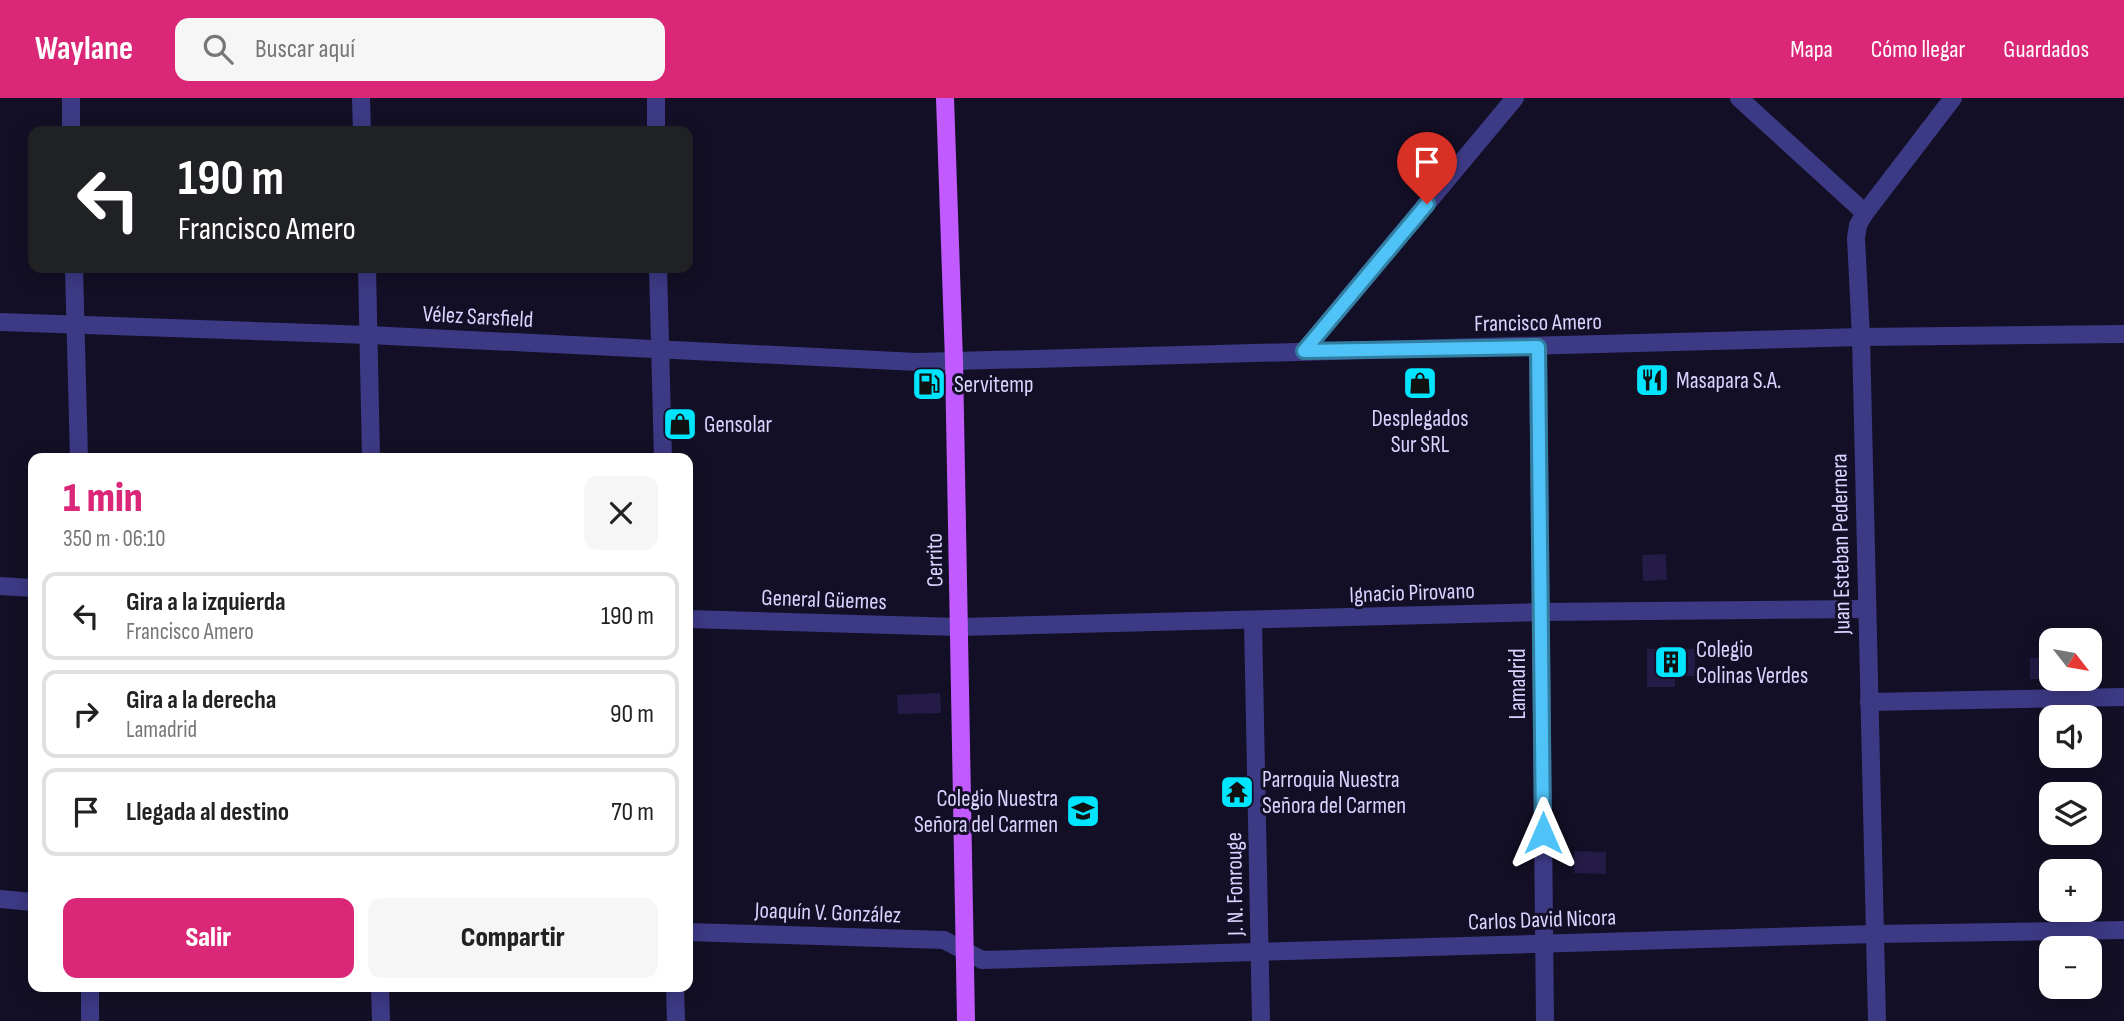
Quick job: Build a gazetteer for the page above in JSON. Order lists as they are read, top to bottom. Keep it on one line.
{"streets":{"main road":["Cerrito"],"street":["Vélez Sarsfield","Francisco Amero","Juan Esteban Pedernera","Ignacio Pirovano","General Güemes","Lamadrid","J. N. Fonrouge","Joaquín V. González","Carlos David Nicora"]},"crossings":[["Vélez Sarsfield","Francisco Amero"],["Vélez Sarsfield","Cerrito"],["Francisco Amero","Juan Esteban Pedernera"],["Francisco Amero","Cerrito"],["Francisco Amero","Lamadrid"],["Juan Esteban Pedernera","Ignacio Pirovano"],["Juan Esteban Pedernera","Carlos David Nicora"],["Cerrito","Ignacio Pirovano"],["Cerrito","General Güemes"],["Cerrito","Joaquín V. González"],["Cerrito","Carlos David Nicora"],["Ignacio Pirovano","General Güemes"],["Ignacio Pirovano","Lamadrid"],["Ignacio Pirovano","J. N. Fonrouge"],["Lamadrid","Carlos David Nicora"],["J. N. Fonrouge","Carlos David Nicora"],["Joaquín V. González","Carlos David Nicora"]],"places":{"restaurant":["Masapara S.A."],"shop":["Desplegados Sur SRL","Gensolar"],"fuel station":["Servitemp"],"building":["Colegio Colinas Verdes"],"temple":["Parroquia Nuestra Señora del Carmen"],"school or university":["Colegio Nuestra Señora del Carmen"]},"north":"bottom right","page":{"header":"Waylane","search":"Buscar aquí","nav":["Mapa","Cómo llegar","Guardados"],"turn":["190 m","Francisco Amero"],"heading":["1 min","350 m · 06:10"],"list":[{"name":"Gira a la izquierda","note":"Francisco Amero","value":"190 m"},{"name":"Gira a la derecha","note":"Lamadrid","value":"90 m"},{"name":"Llegada al destino","value":"70 m"}],"map_buttons":["+","−"],"buttons":["Salir","Compartir"]}}
